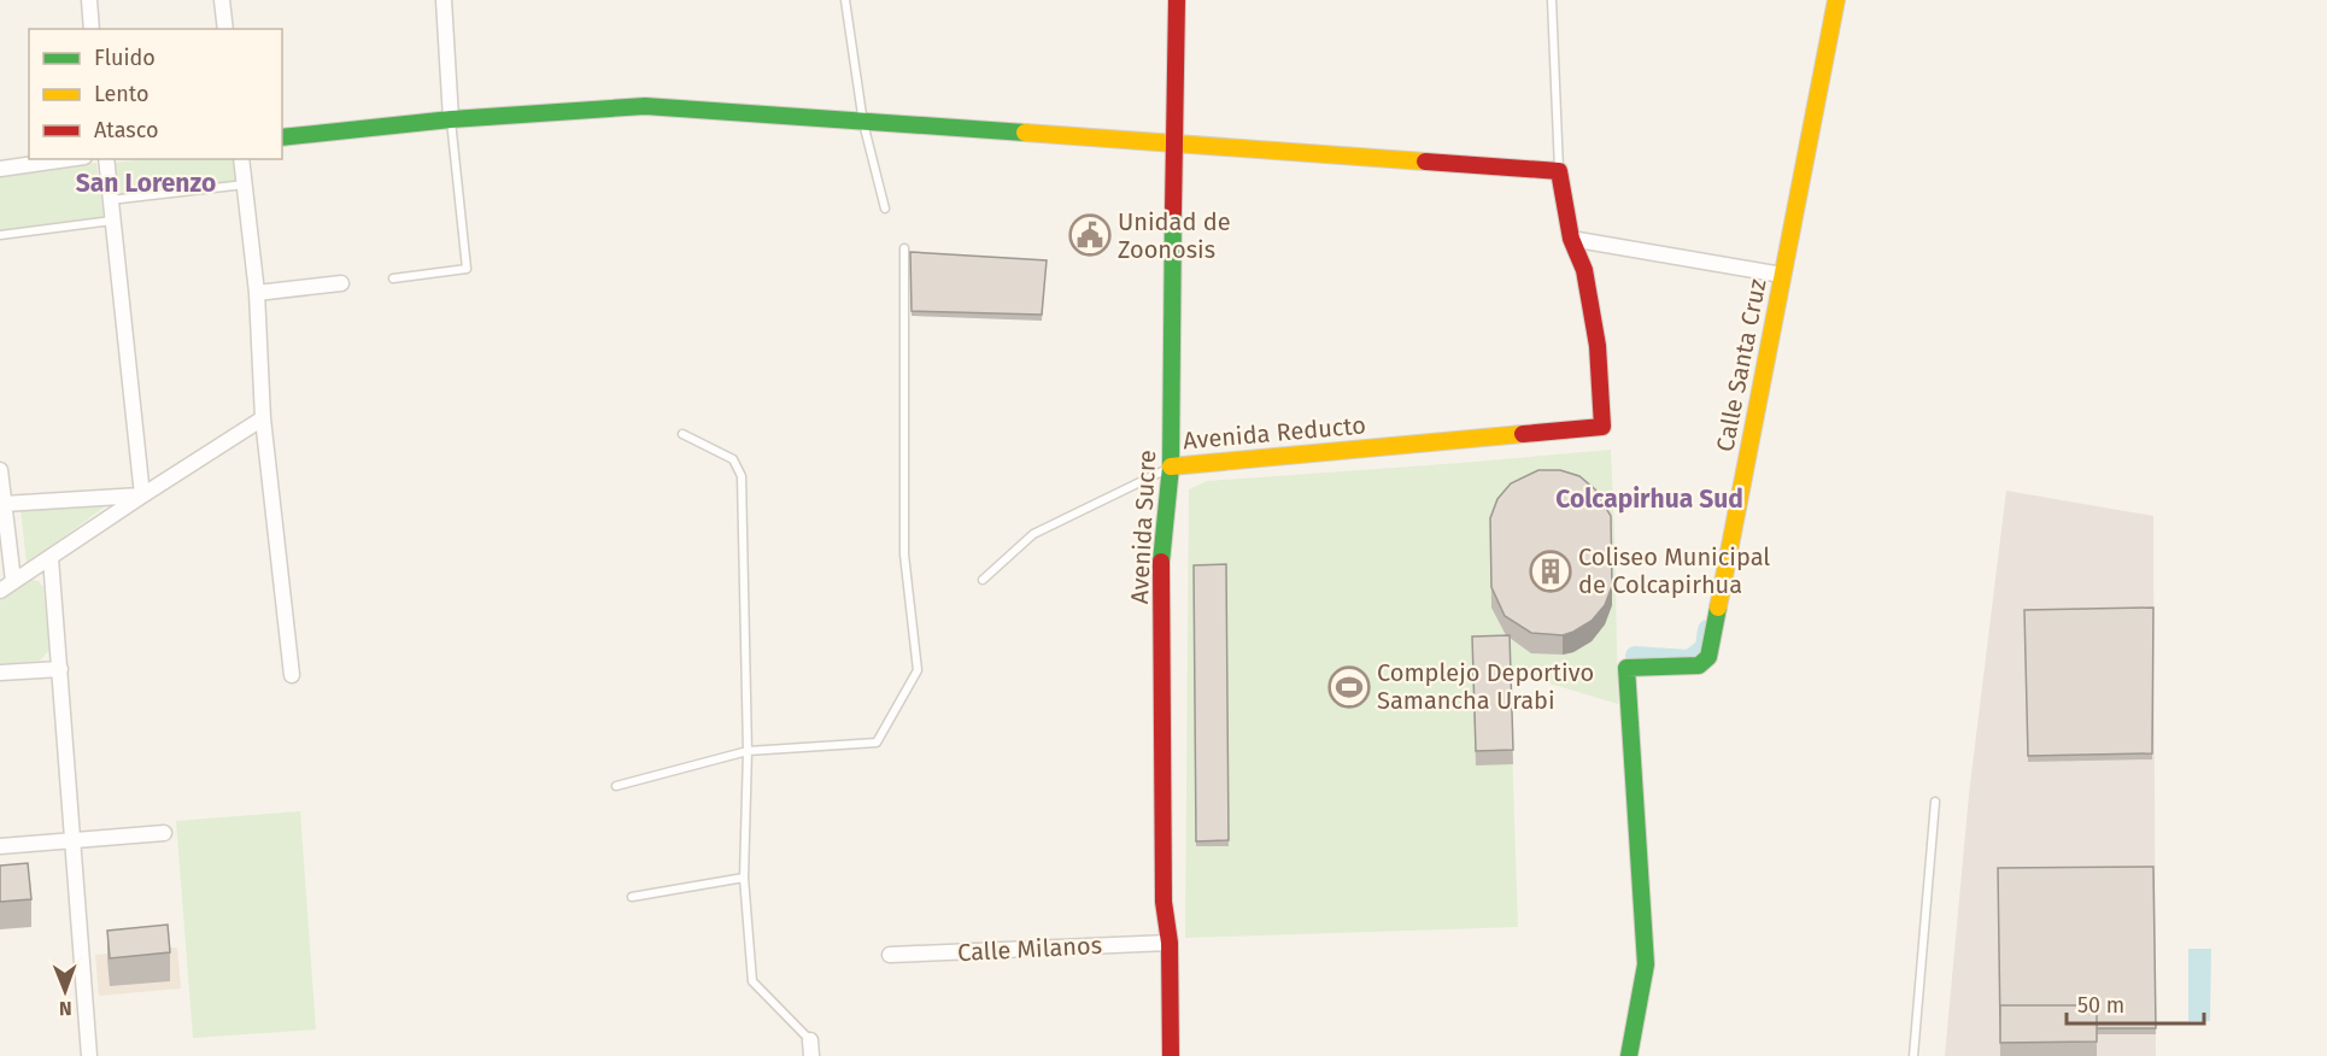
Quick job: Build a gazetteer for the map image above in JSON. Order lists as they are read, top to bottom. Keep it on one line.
{"streets":{"street":["Calle Santa Cruz","Avenida Reducto","Avenida Sucre","Calle Milanos"]},"crossings":[["Avenida Reducto","Avenida Sucre"],["Avenida Sucre","Calle Milanos"]],"districts":["San Lorenzo","Colcapirhua Sud"],"places":{"public building":["Unidad de Zoonosis"],"building":["Coliseo Municipal de Colcapirhua"],"sports":["Complejo Deportivo Samancha Urabi"]},"legend":["Fluido","Lento","Atasco"],"scale_bar":"50 m","north":"bottom"}
